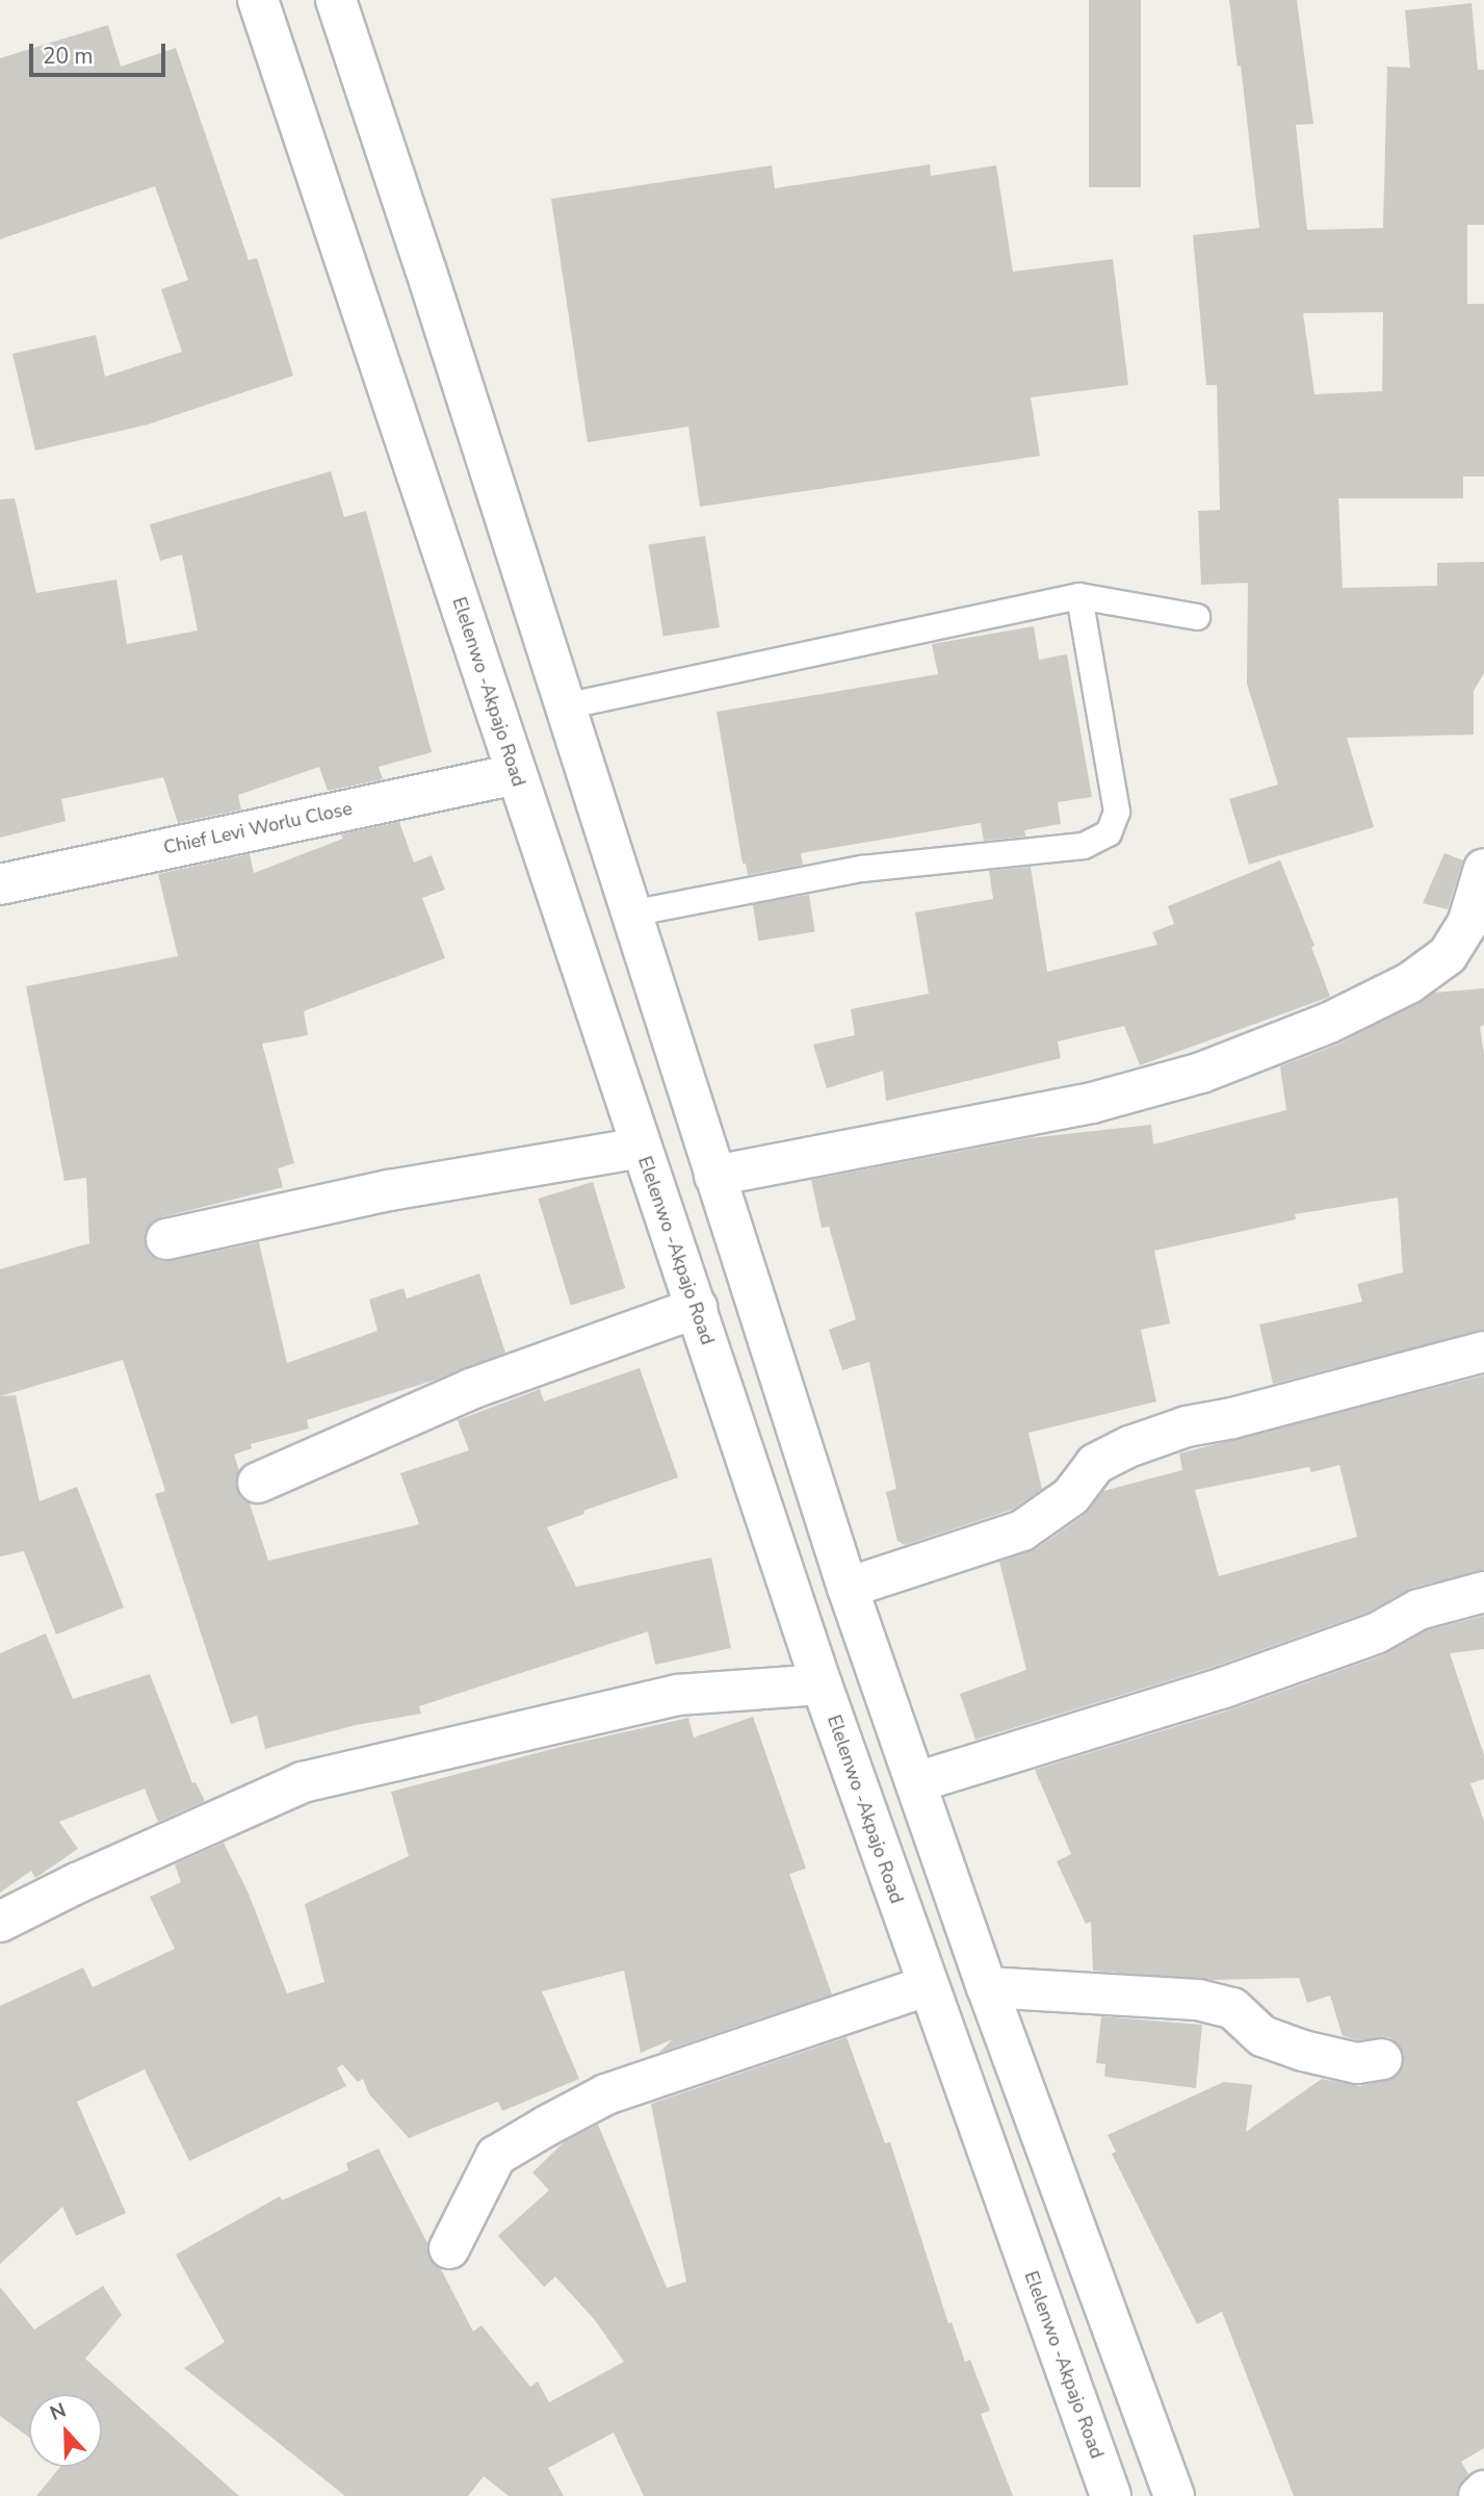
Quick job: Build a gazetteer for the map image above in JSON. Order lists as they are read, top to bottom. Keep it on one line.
{"streets":{"street":["Elelenwo -Akpajo Road","Chief Levi Worlu Close"]},"crossings":[["Elelenwo -Akpajo Road","Chief Levi Worlu Close"]],"scale_bar":"20 m","north":"top"}
